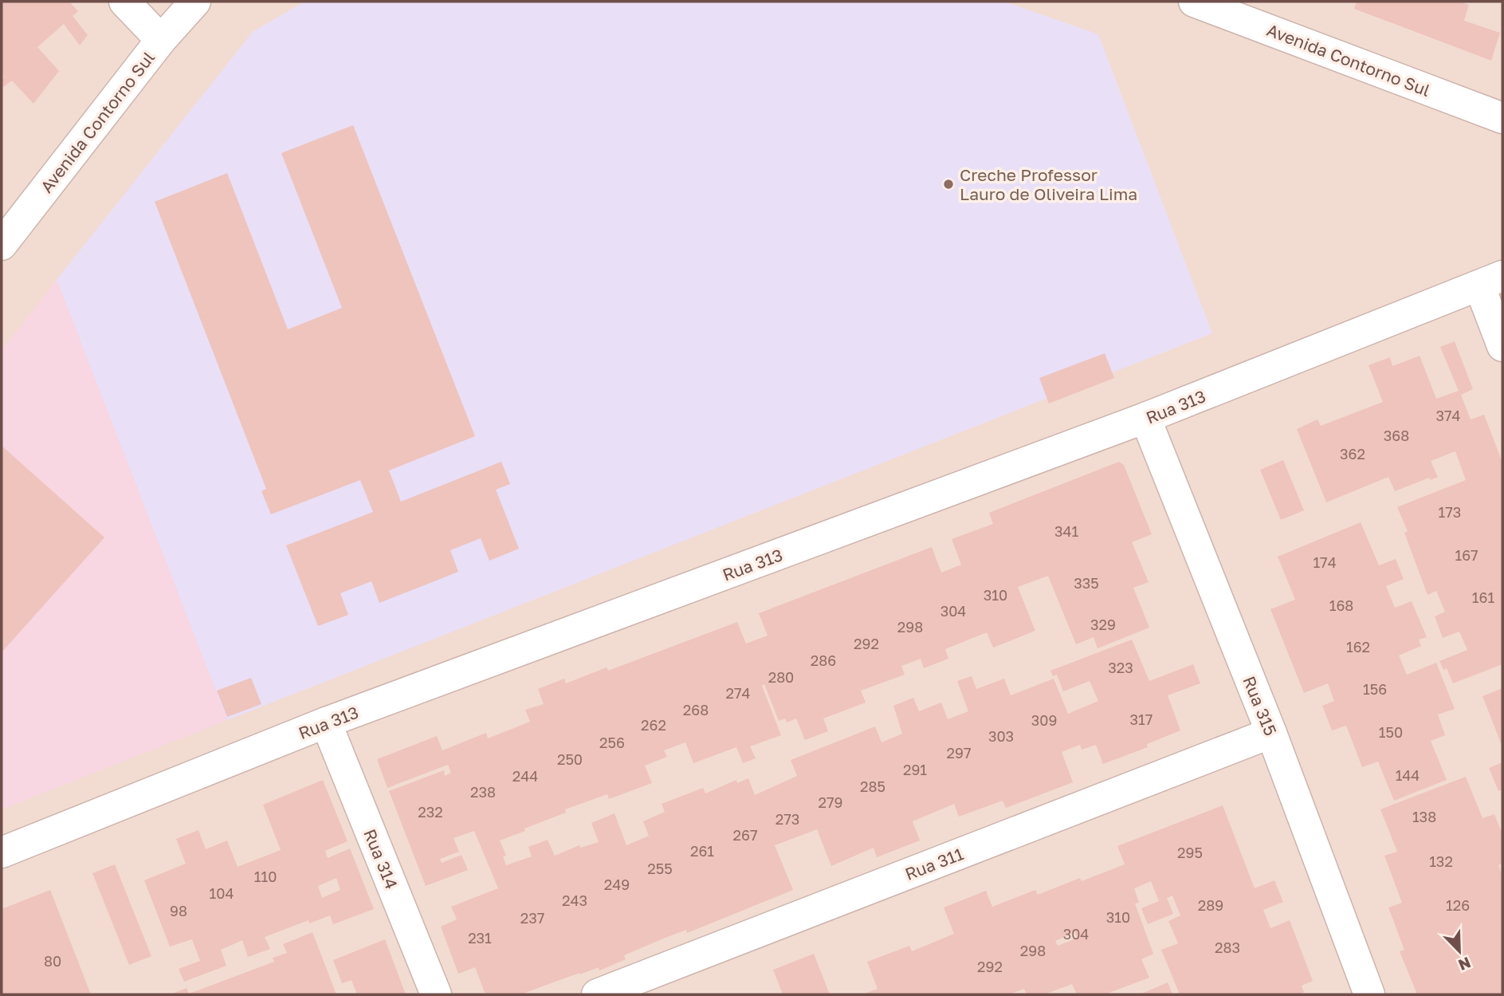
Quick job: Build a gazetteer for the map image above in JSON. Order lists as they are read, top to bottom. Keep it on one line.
{"streets":{"street":["Avenida Contorno Sul","Rua 313","Rua 315","Rua 314","Rua 311"]},"crossings":[["Rua 313","Rua 315"],["Rua 313","Rua 314"],["Rua 315","Rua 311"]],"places":["Creche Professor Lauro de Oliveira Lima"],"house_numbers":["374","368","362","173","341","167","174","335","310","161","168","304","329","298","292","162","286","323","280","156","274","268","317","309","262","150","303","256","297","250","291","144","244","285","238","279","232","138","273","267","261","295","132","255","110","249","104","243","289","126","98","310","237","304","231","283","298","80","292"],"north":"bottom right"}
